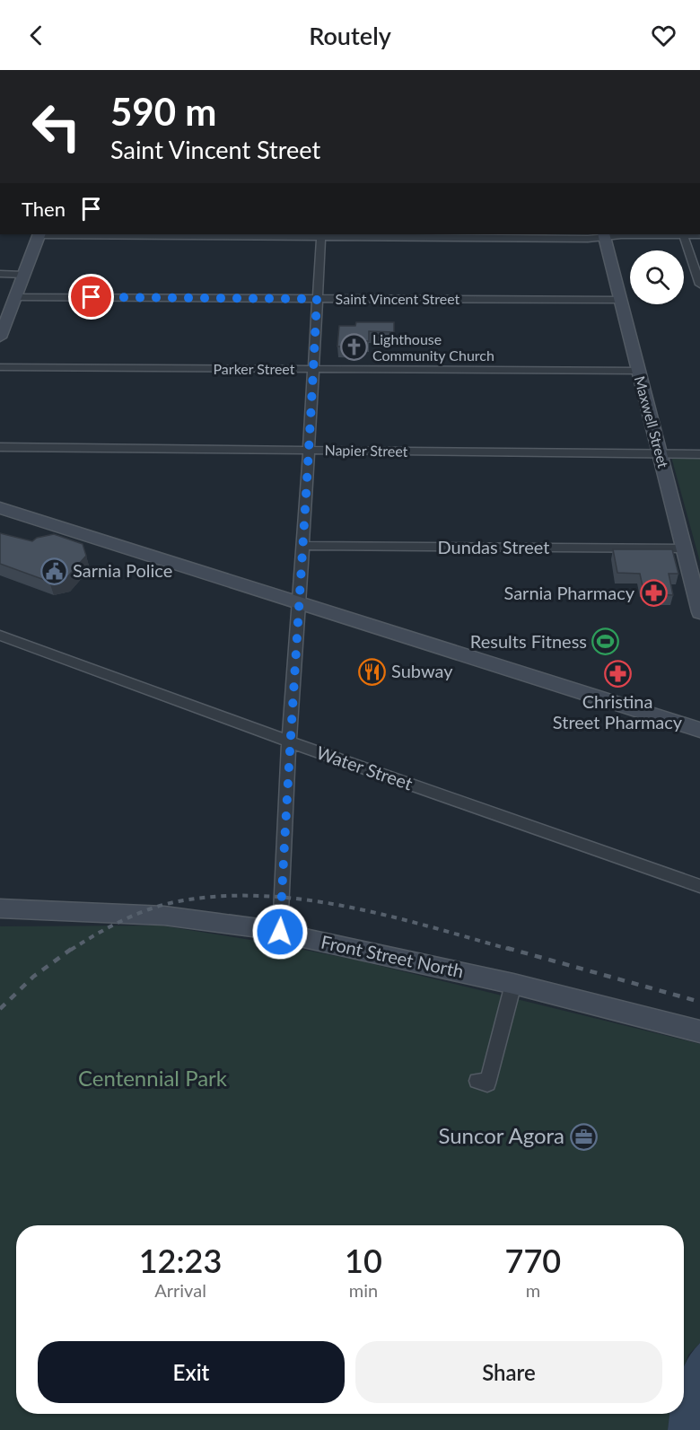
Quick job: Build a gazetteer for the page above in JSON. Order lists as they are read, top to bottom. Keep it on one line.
{"streets":{"main road":["Maxwell Street","Front Street North"],"street":["Saint Vincent Street","Parker Street","Napier Street","Dundas Street","Water Street"]},"crossings":[["Saint Vincent Street","Maxwell Street"],["Parker Street","Maxwell Street"],["Maxwell Street","Napier Street"],["Maxwell Street","Dundas Street"]],"parks":["Centennial Park"],"places":{"church":["Lighthouse Community Church"],"public building":["Sarnia Police"],"pharmacy":["Sarnia Pharmacy","Christina Street Pharmacy"],"sports":["Results Fitness"],"restaurant":["Subway"],"office":["Suncor Agora"]},"page":{"header":"Routely","turn":["590 m","Saint Vincent Street"],"then":"Then","eta":["12:23","Arrival","10","min","770","m"],"buttons":["Exit","Share"]}}
